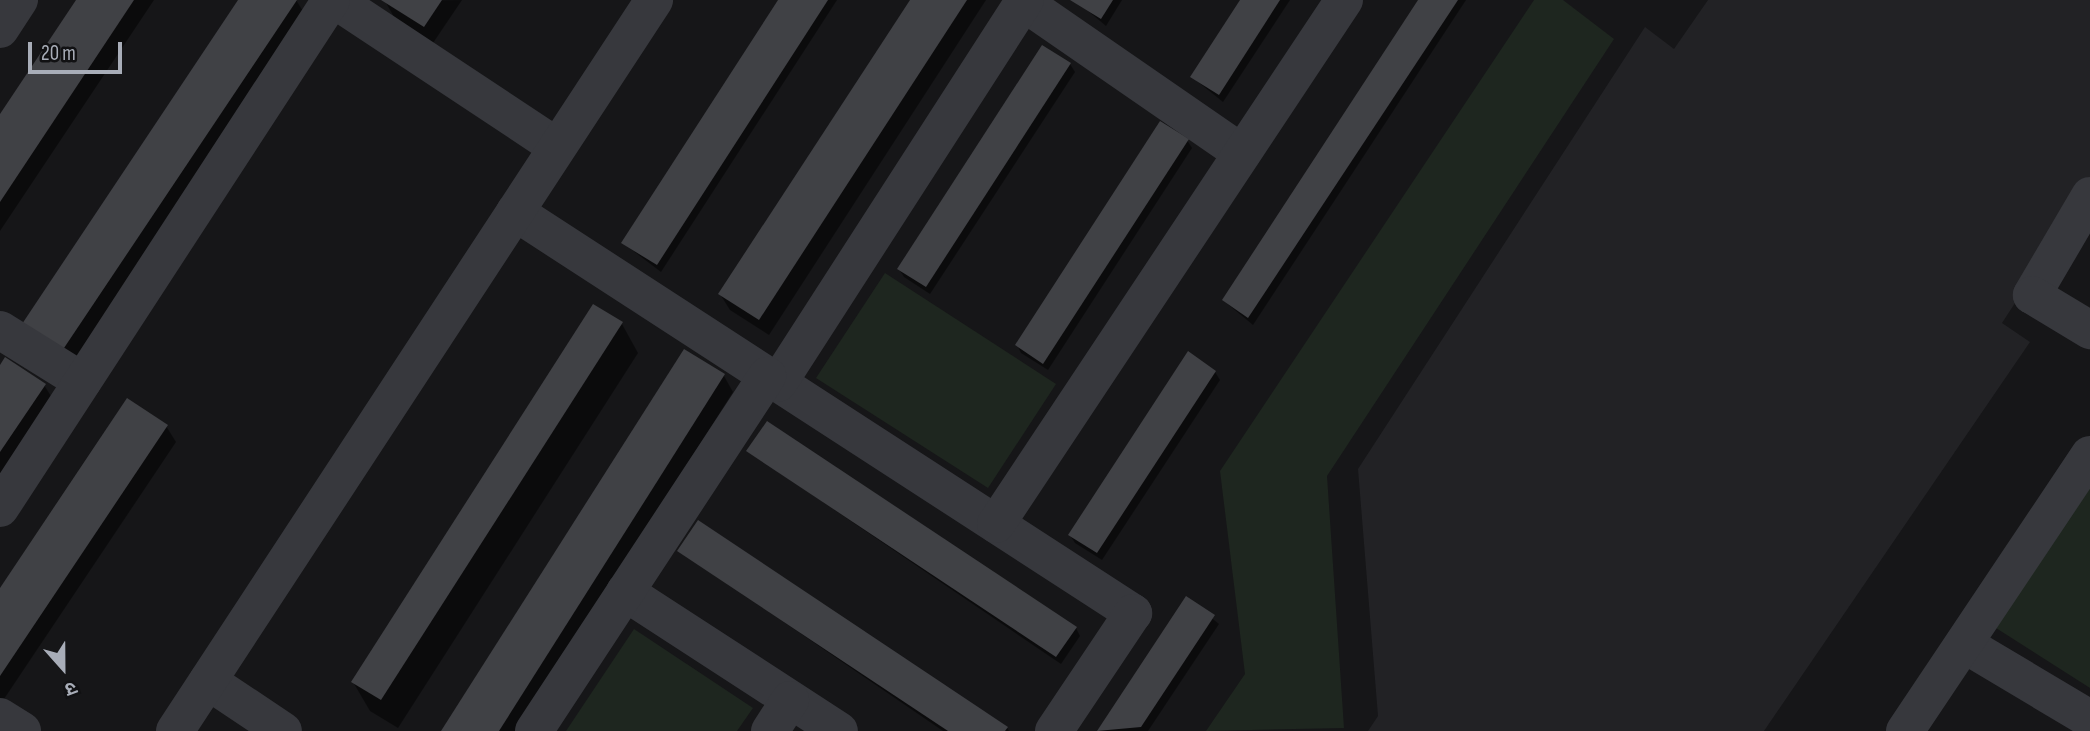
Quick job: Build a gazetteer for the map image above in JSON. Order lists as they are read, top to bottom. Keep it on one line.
{"scale_bar":"20 m","north":"bottom"}
